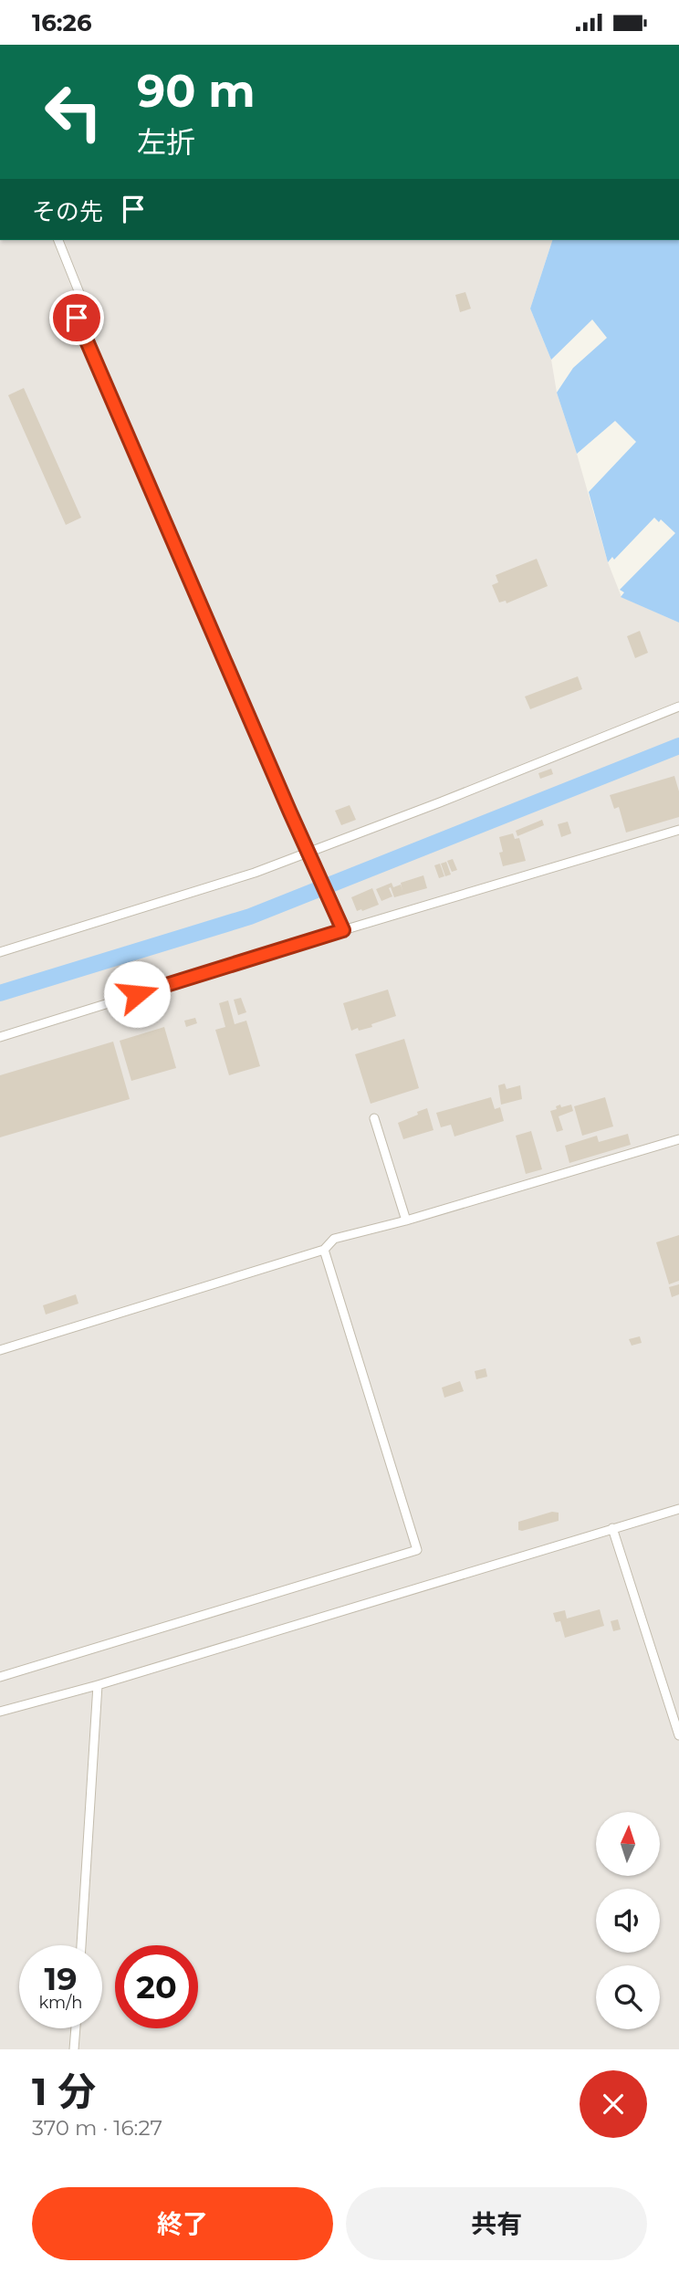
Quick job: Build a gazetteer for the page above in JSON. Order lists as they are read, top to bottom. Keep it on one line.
{"north":"top","page":{"status":"16:26","turn":["90 m","左折"],"then":"その先","speed":"19 km/h","limit":"20","heading":["1 分","370 m · 16:27"],"buttons":["終了","共有"]}}
